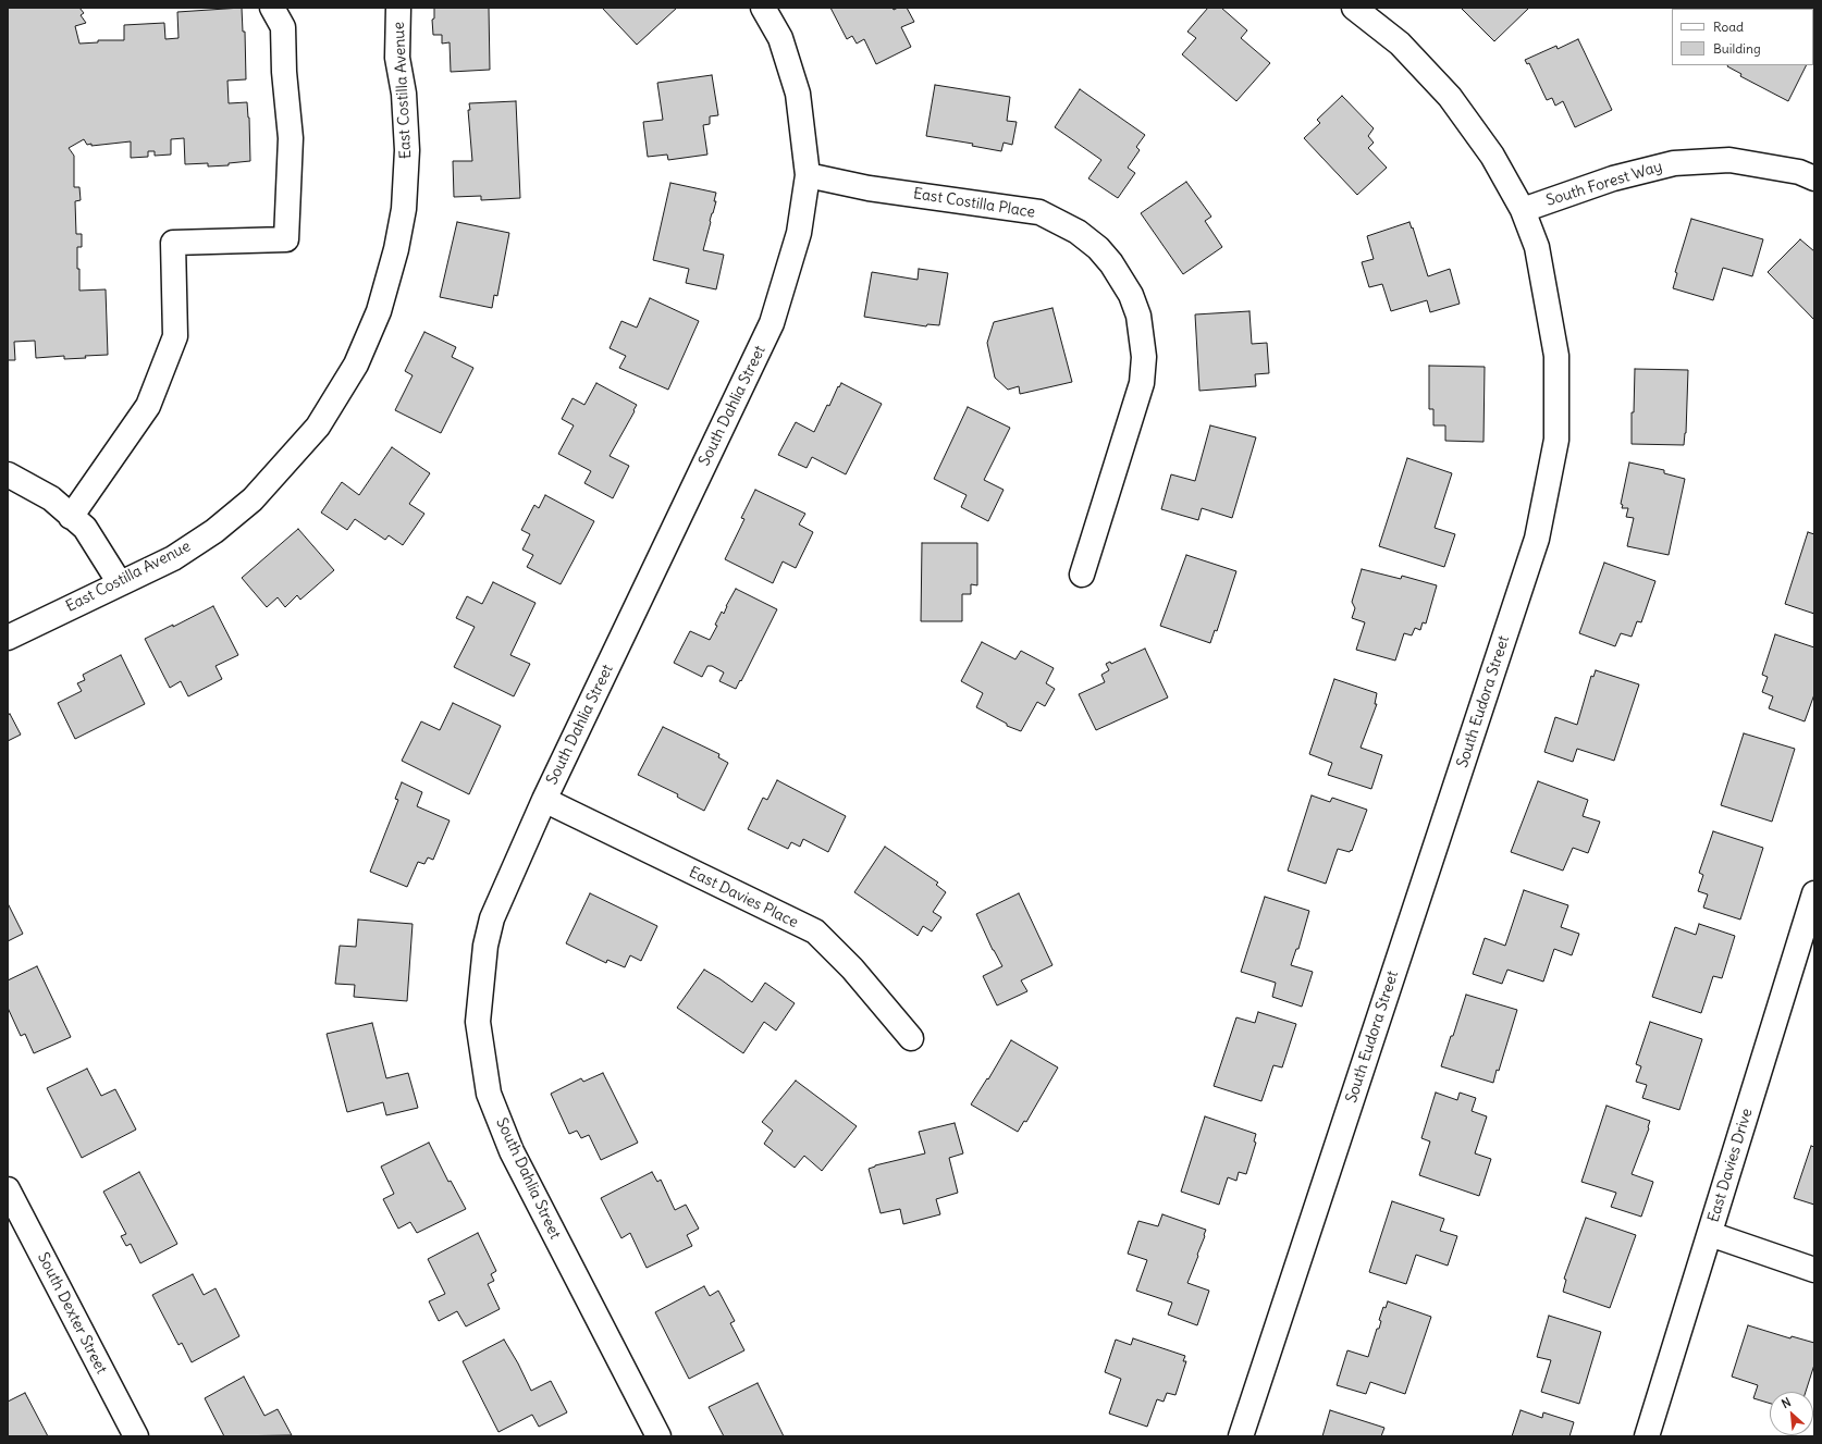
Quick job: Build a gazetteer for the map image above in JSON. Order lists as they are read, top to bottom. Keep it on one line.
{"streets":{"street":["East Costilla Avenue","South Forest Way","East Costilla Place","South Dahlia Street","South Eudora Street","East Davies Place","East Davies Drive","South Dexter Street"]},"crossings":[["South Forest Way","South Eudora Street"],["East Costilla Place","South Dahlia Street"],["South Dahlia Street","East Davies Place"]],"legend":["Road","Building"],"north":"top left"}
